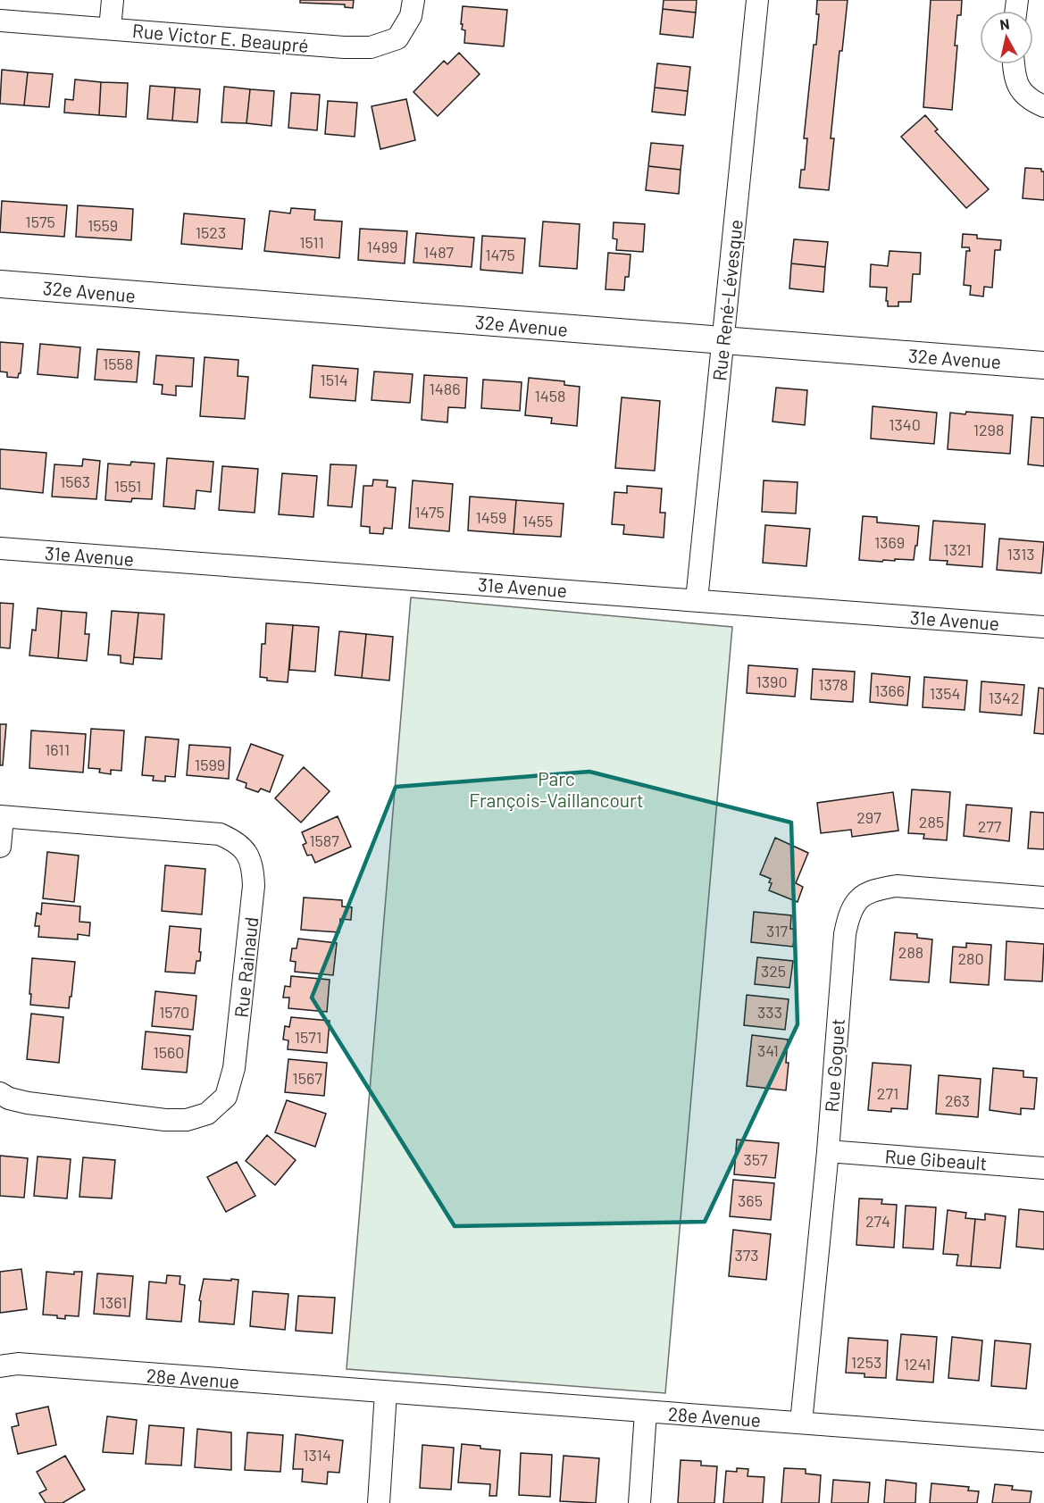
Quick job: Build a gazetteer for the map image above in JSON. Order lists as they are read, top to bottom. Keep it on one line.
{"streets":{"street":["Rue Victor E. Beaupré","32e Avenue","Rue René-Lévesque","31e Avenue","Rue Rainaud","Rue Goguet","Rue Gibeault","28e Avenue"]},"crossings":[["32e Avenue","Rue René-Lévesque"],["Rue René-Lévesque","31e Avenue"],["Rue Goguet","Rue Gibeault"],["Rue Goguet","28e Avenue"]],"parks":["Parc François-Vaillancourt"],"house_numbers":["1575","1559","1523","1511","1499","1487","1475","1558","1514","1486","1458","1340","1298","1563","1551","1475","1459","1455","1369","1321","1313","1390","1378","1366","1354","1342","1611","1599","297","285","277","1587","317","288","280","325","1570","333","1571","341","1560","1567","271","263","357","365","274","373","1361","1253","1241","1314"],"north":"top"}
